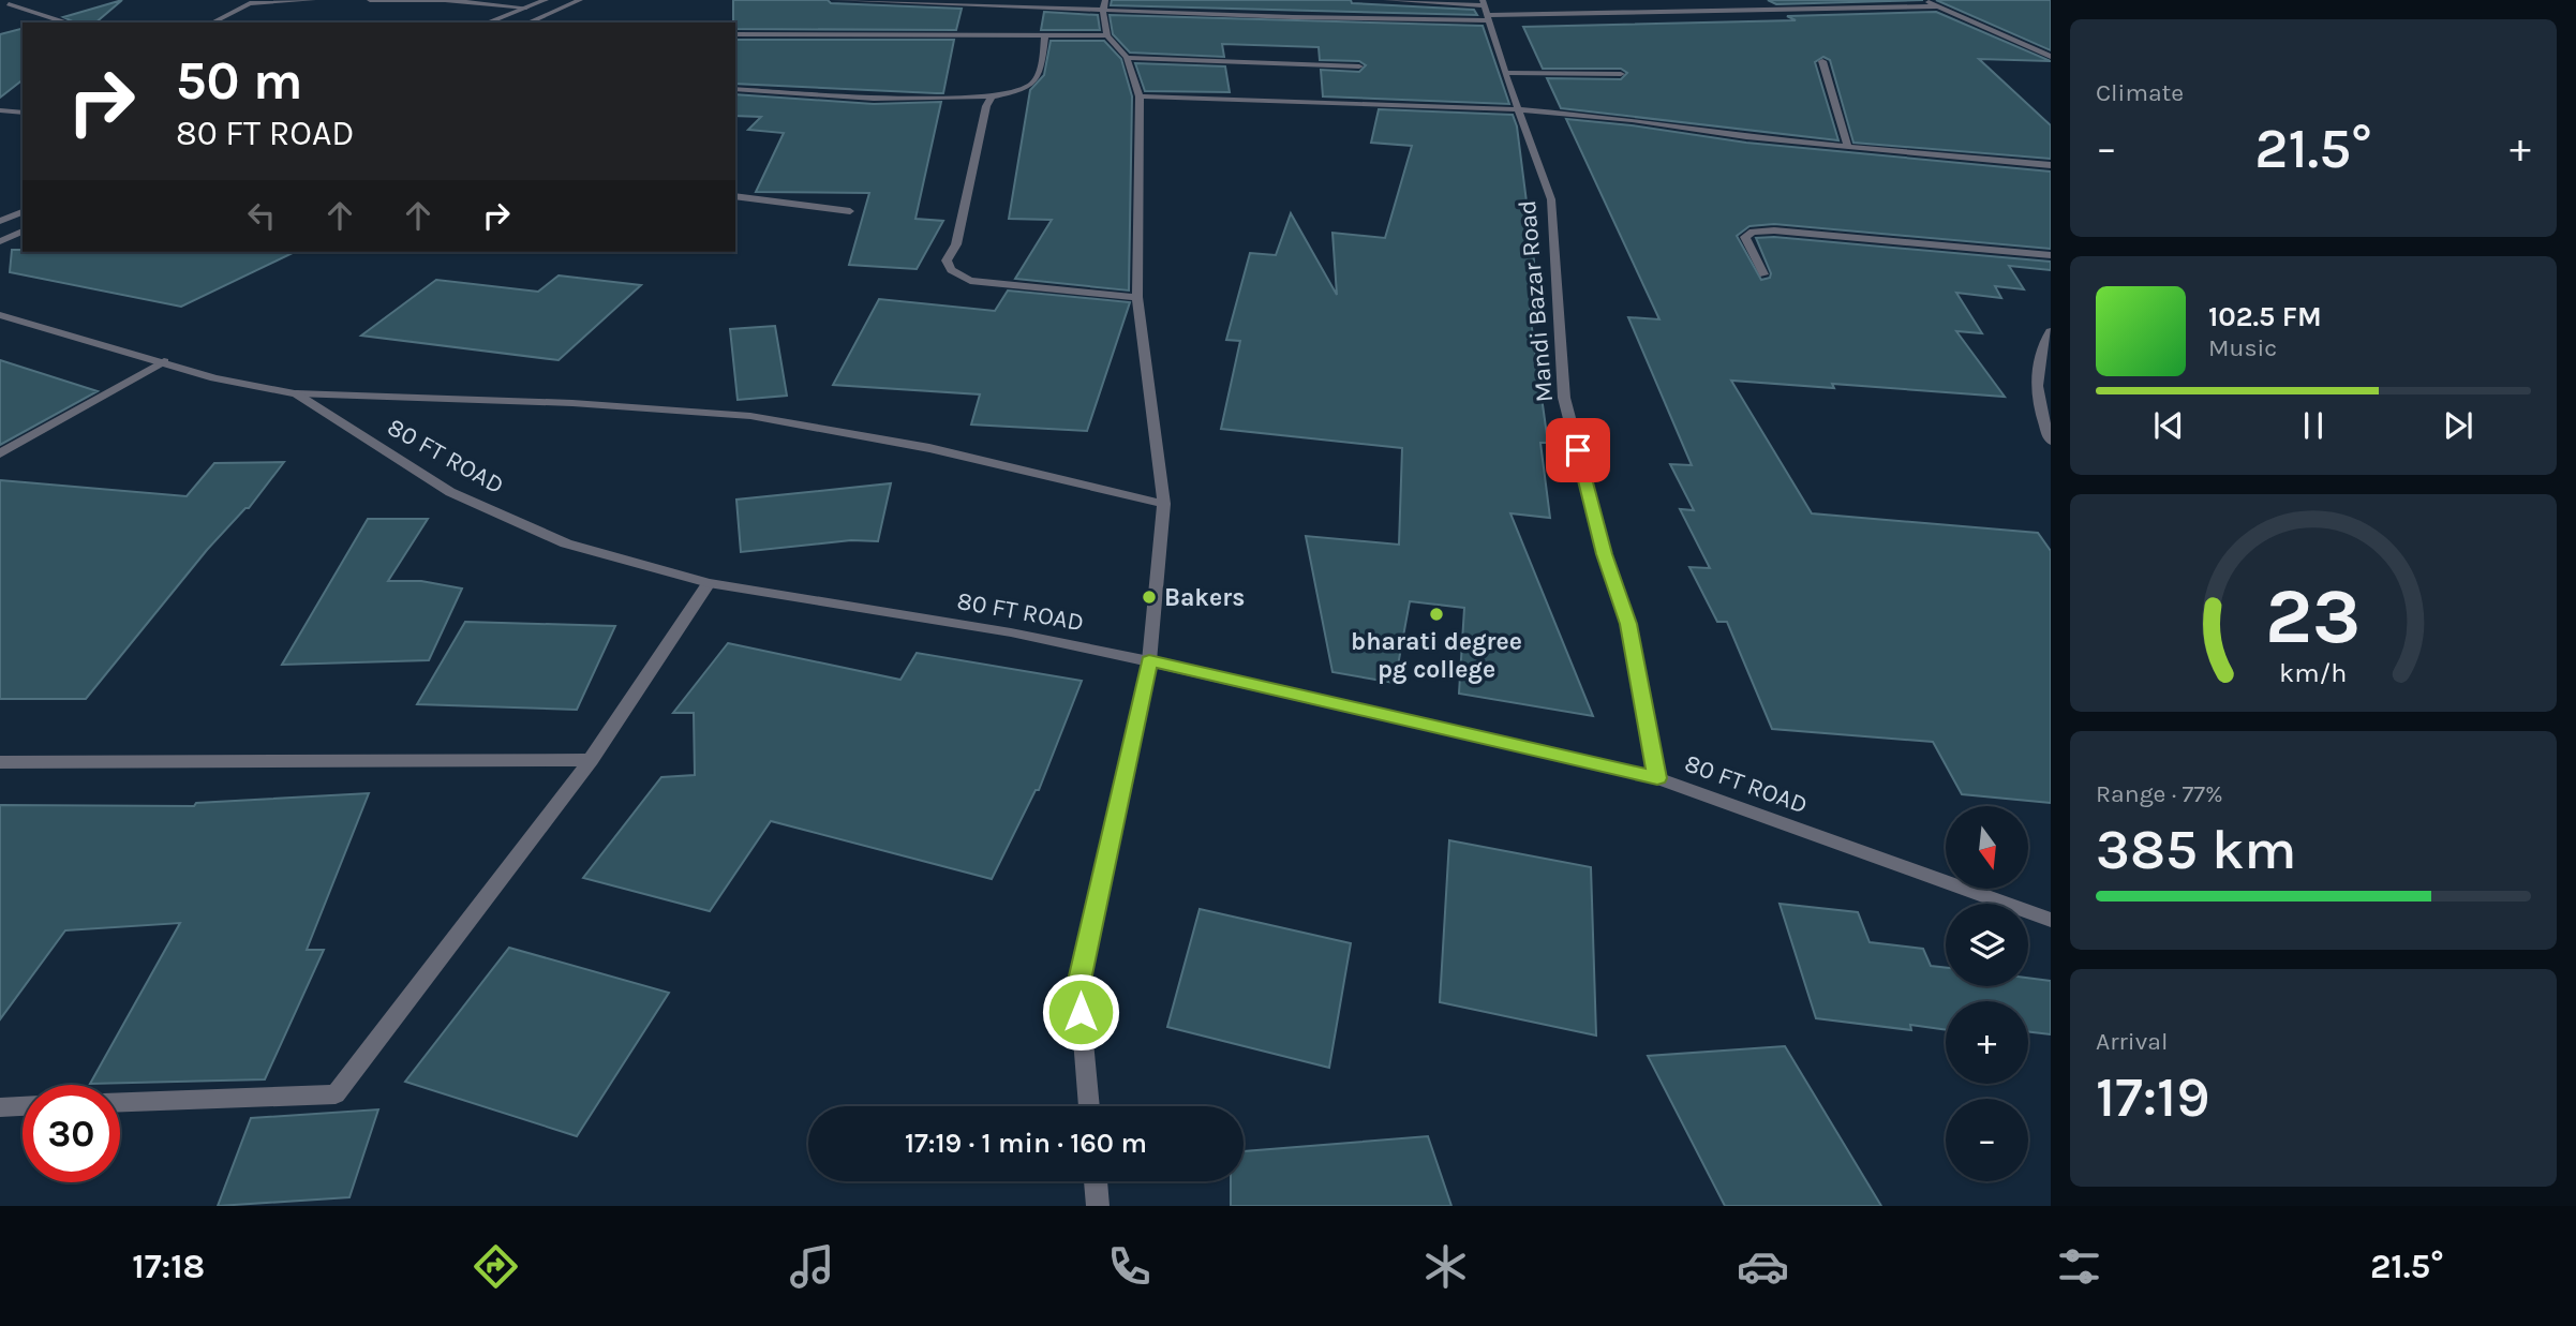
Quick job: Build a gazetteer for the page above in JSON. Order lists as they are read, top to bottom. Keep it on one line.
{"streets":{"street":["Mandi Bazar Road","80 FT ROAD"]},"crossings":[["Mandi Bazar Road","80 FT ROAD"]],"places":["Bakers","bharati degree pg college"],"north":"bottom","page":{"tile":["Climate",["Range · 77%","385 km"],["Arrival","17:19"]],"turn":["50 m","80 FT ROAD"],"heat":["−","21.5°","+"],"song":["102.5 FM","Music"],"map_buttons":["+","−"],"limit":"30","trip":"17:19 · 1 min · 160 m","tabs":["17:18","21.5°"],"gauge":["23","km/h"]}}
